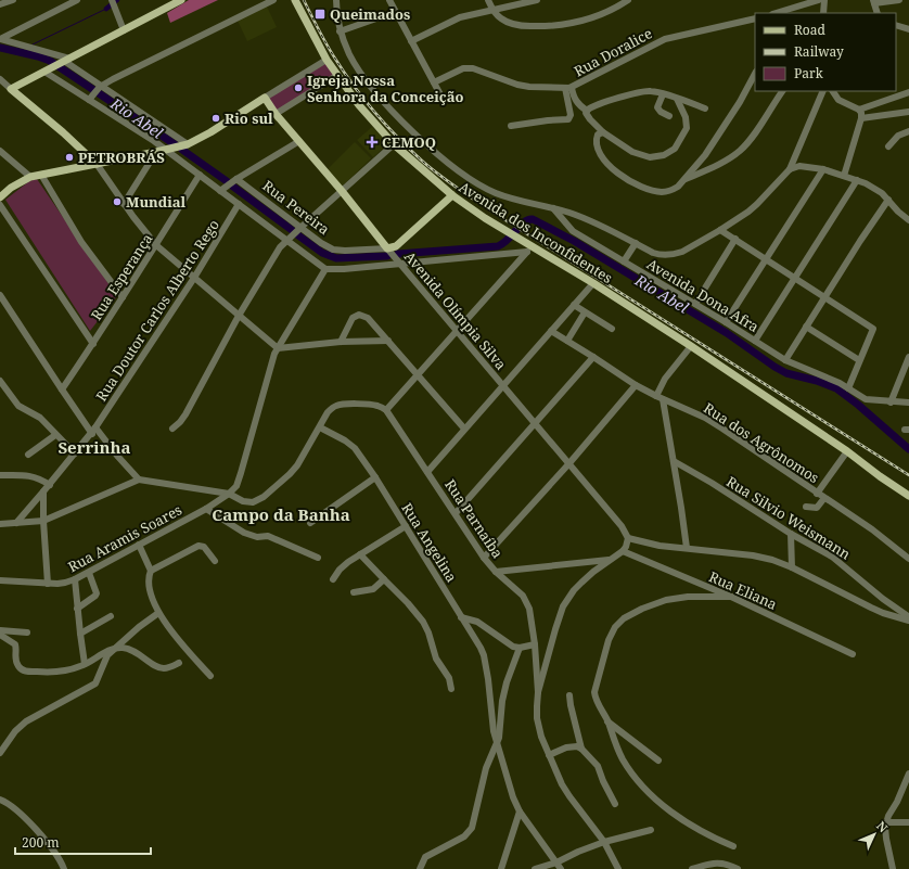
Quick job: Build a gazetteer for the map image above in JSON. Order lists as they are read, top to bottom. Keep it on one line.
{"streets":{"main road":["Rua Pereira","Avenida dos Inconfidentes","Avenida Olímpia Silva"],"street":["Rua Doralice","Rua Esperança","Avenida Dona Afra","Rua Doutor Carlos Alberto Rego","Rua dos Agrônomos","Rua Silvio Weismann","Rua Parnaíba","Rua Aramis Soares","Rua Angelina","Rua Eliana"]},"crossings":[["Rua Pereira","Avenida dos Inconfidentes"],["Rua Pereira","Avenida Olímpia Silva"]],"districts":["Serrinha","Campo da Banha"],"water":["Rio Abel"],"places":{"transit":["Queimados"],"other":["Igreja Nossa Senhora da Conceição","Rio sul","PETROBRÁS","Mundial"],"health":["CEMOQ"]},"legend":["Road","Railway","Park"],"scale_bar":"200 m","north":"top right"}
